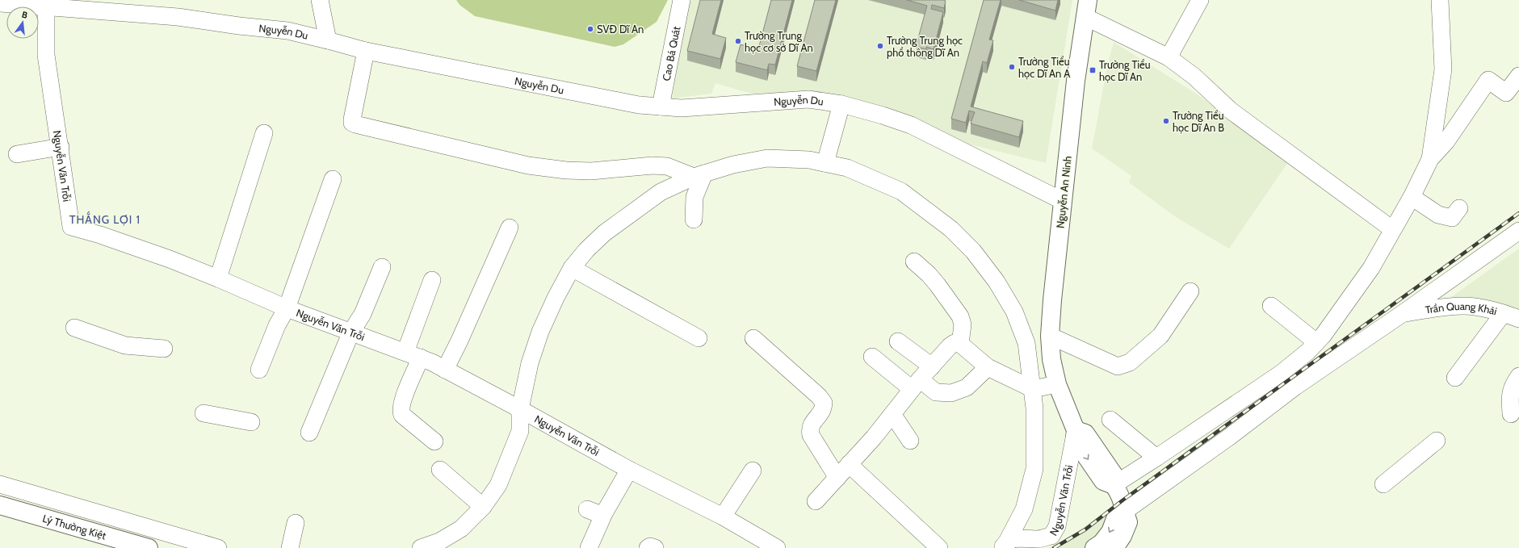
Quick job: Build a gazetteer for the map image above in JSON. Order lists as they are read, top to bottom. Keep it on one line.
{"streets":{"main road":["Nguyễn An Ninh","Lý Thường Kiệt"],"street":["Nguyễn Du","Cao Bá Quát","Nguyễn Văn Trỗi","Trần Quang Khải"]},"crossings":[["Nguyễn Du","Cao Bá Quát"],["Nguyễn Du","Nguyễn Văn Trỗi"],["Nguyễn Du","Nguyễn An Ninh"],["Nguyễn Văn Trỗi","Nguyễn An Ninh"]],"districts":["THẮNG LỢI 1"],"places":{"other":["SVĐ Dĩ An","Trường Trung học cơ sở Dĩ An","Trường Trung học phổ thông Dĩ An","Trường Tiểu học Dĩ An A","Trường Tiểu học Dĩ An B"],"transit":["Trường Tiểu học Dĩ An"]},"north":"top"}
